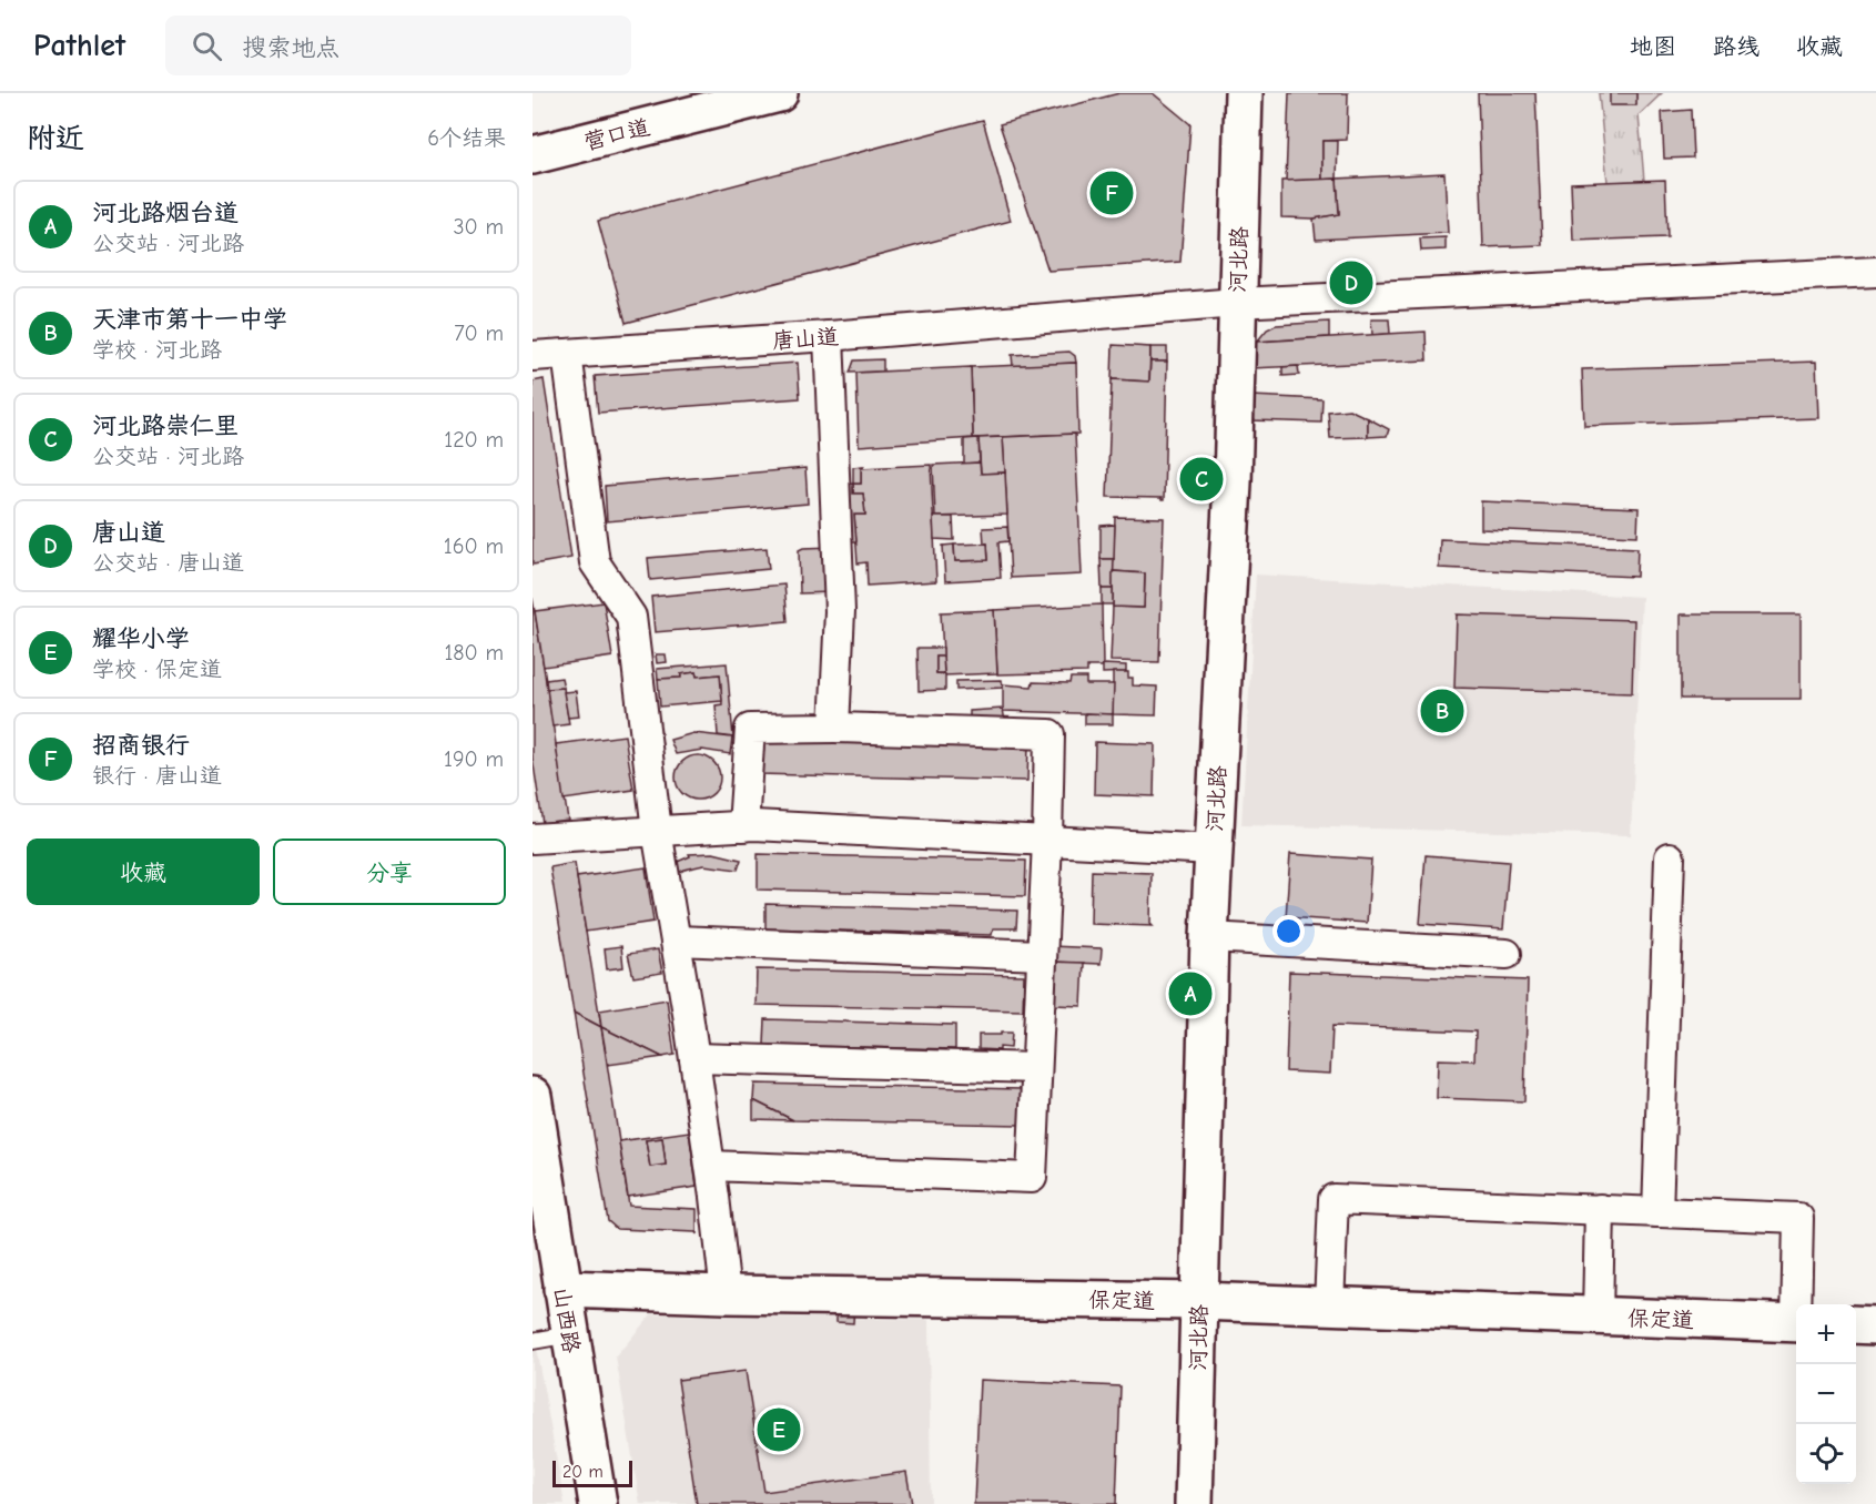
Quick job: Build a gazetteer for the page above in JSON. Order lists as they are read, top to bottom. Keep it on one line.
{"streets":{"street":["营口道","河北路","唐山道","保定道","山西路"]},"crossings":[["河北路","唐山道"],["河北路","保定道"],["保定道","山西路"]],"scale_bar":"20 m","page":{"header":"Pathlet","search":"搜索地点","nav":["地图","路线","收藏"],"heading":["附近","6个结果"],"pins":["F","D","C","B","A","E"],"list":[{"mark":"A","name":"河北路烟台道","note":"公交站 · 河北路","value":"30 m"},{"mark":"B","name":"天津市第十一中学","note":"学校 · 河北路","value":"70 m"},{"mark":"C","name":"河北路崇仁里","note":"公交站 · 河北路","value":"120 m"},{"mark":"D","name":"唐山道","note":"公交站 · 唐山道","value":"160 m"},{"mark":"E","name":"耀华小学","note":"学校 · 保定道","value":"180 m"},{"mark":"F","name":"招商银行","note":"银行 · 唐山道","value":"190 m"}],"buttons":["收藏","分享"],"map_buttons":["+","−"],"scale":"20 m"}}
